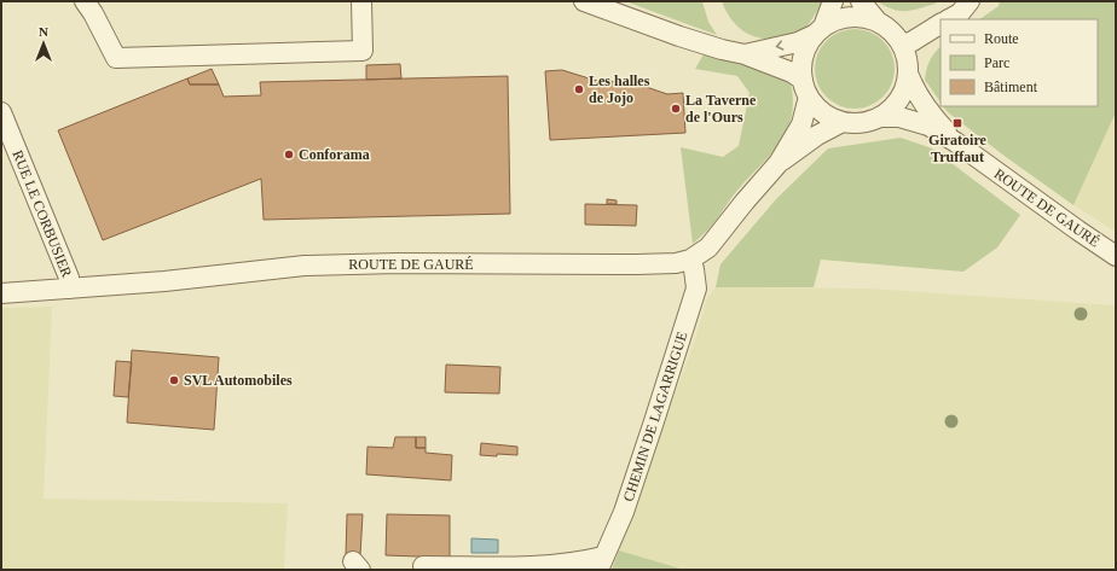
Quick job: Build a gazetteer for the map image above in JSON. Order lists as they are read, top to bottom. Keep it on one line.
{"streets":{"street":["ROUTE DE GAURÉ","RUE LE CORBUSIER","CHEMIN DE LAGARRIGUE"]},"crossings":[["ROUTE DE GAURÉ","RUE LE CORBUSIER"],["ROUTE DE GAURÉ","CHEMIN DE LAGARRIGUE"]],"places":{"other":["Les halles de Jojo","La Taverne de l'Ours","Conforama","SVL Automobiles"],"transit":["Giratoire Truffaut"]},"legend":["Route","Parc","Bâtiment"],"north":"top"}
